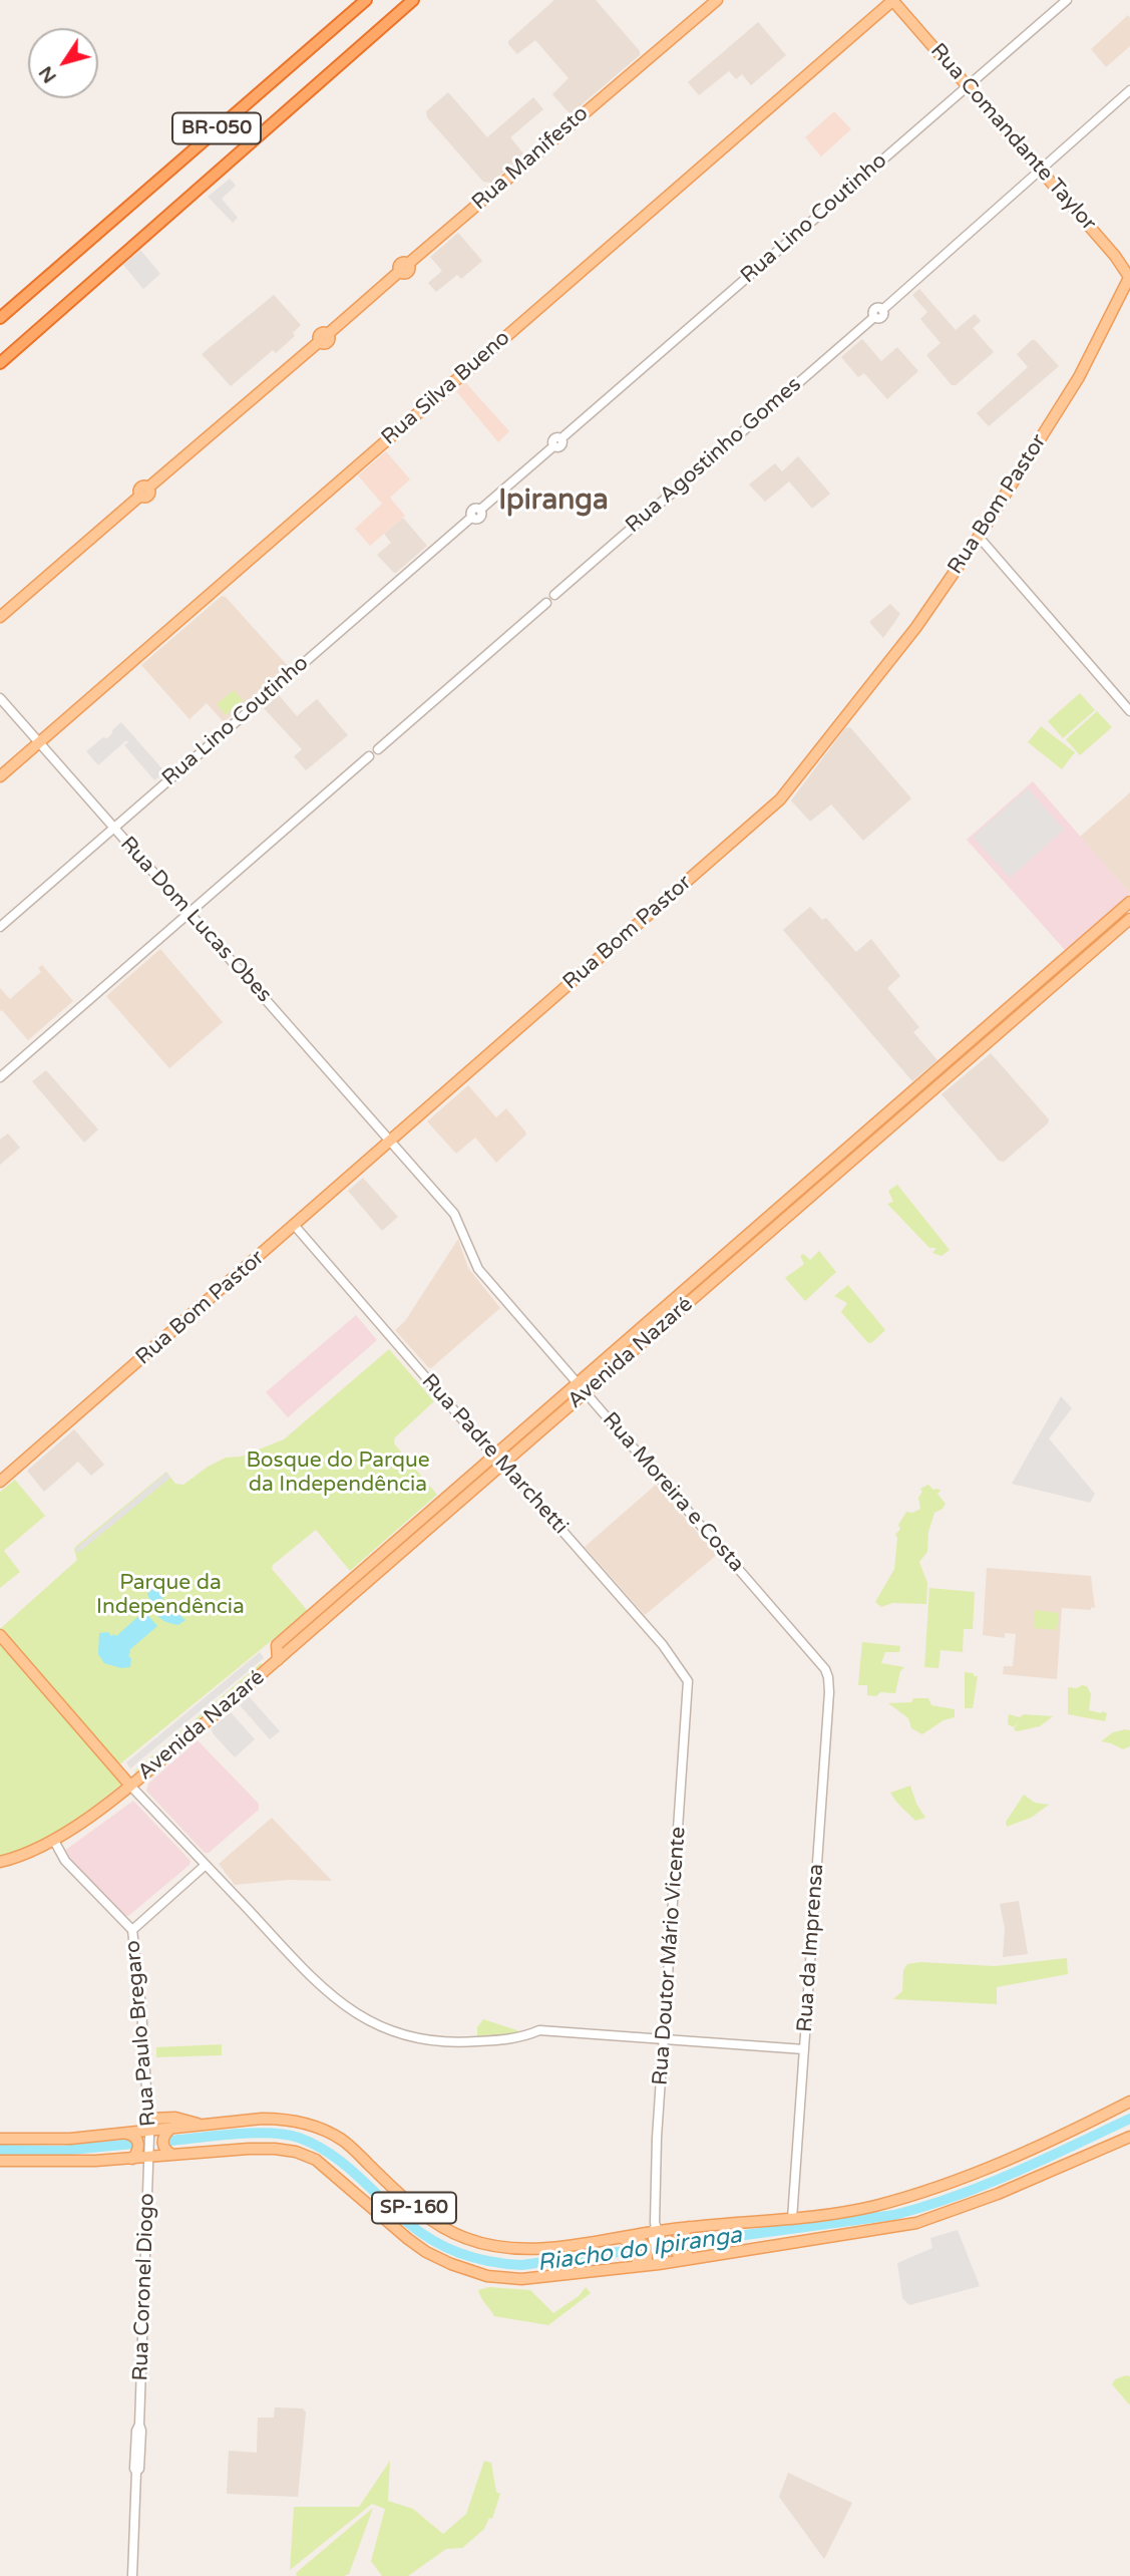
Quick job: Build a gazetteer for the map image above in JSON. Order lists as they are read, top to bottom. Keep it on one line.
{"streets":{"highway":["BR-050"],"main road":["Rua Comandante Taylor","Rua Manifesto","Rua Silva Bueno","Rua Bom Pastor","Avenida Nazaré","SP-160"],"street":["Rua Lino Coutinho","Rua Agostinho Gomes","Rua Dom Lucas Obes","Rua Padre Marchetti","Rua Moreira e Costa","Rua da Imprensa","Rua Doutor Mário Vicente","Rua Paulo Bregaro","Rua Coronel Diogo"]},"crossings":[["Rua Comandante Taylor","Rua Lino Coutinho"],["Rua Comandante Taylor","Rua Silva Bueno"],["Rua Comandante Taylor","Rua Agostinho Gomes"],["Rua Comandante Taylor","Rua Bom Pastor"],["Rua Lino Coutinho","Rua Dom Lucas Obes"],["Rua Silva Bueno","Rua Dom Lucas Obes"],["Rua Agostinho Gomes","Rua Dom Lucas Obes"],["Rua Bom Pastor","Rua Dom Lucas Obes"],["Rua Bom Pastor","Rua Padre Marchetti"],["Rua Bom Pastor","Rua Moreira e Costa"],["Rua Dom Lucas Obes","Rua Moreira e Costa"],["Avenida Nazaré","Rua Padre Marchetti"],["Avenida Nazaré","Rua Moreira e Costa"],["Rua Padre Marchetti","Rua Doutor Mário Vicente"],["Rua Moreira e Costa","Rua da Imprensa"],["Rua da Imprensa","SP-160"],["Rua Doutor Mário Vicente","SP-160"],["Rua Paulo Bregaro","SP-160"],["Rua Paulo Bregaro","Rua Coronel Diogo"],["SP-160","Rua Coronel Diogo"]],"districts":["Ipiranga"],"water":["Riacho do Ipiranga"],"parks":["Bosque do Parque da Independência","Parque da Independência"],"north":"bottom left"}
